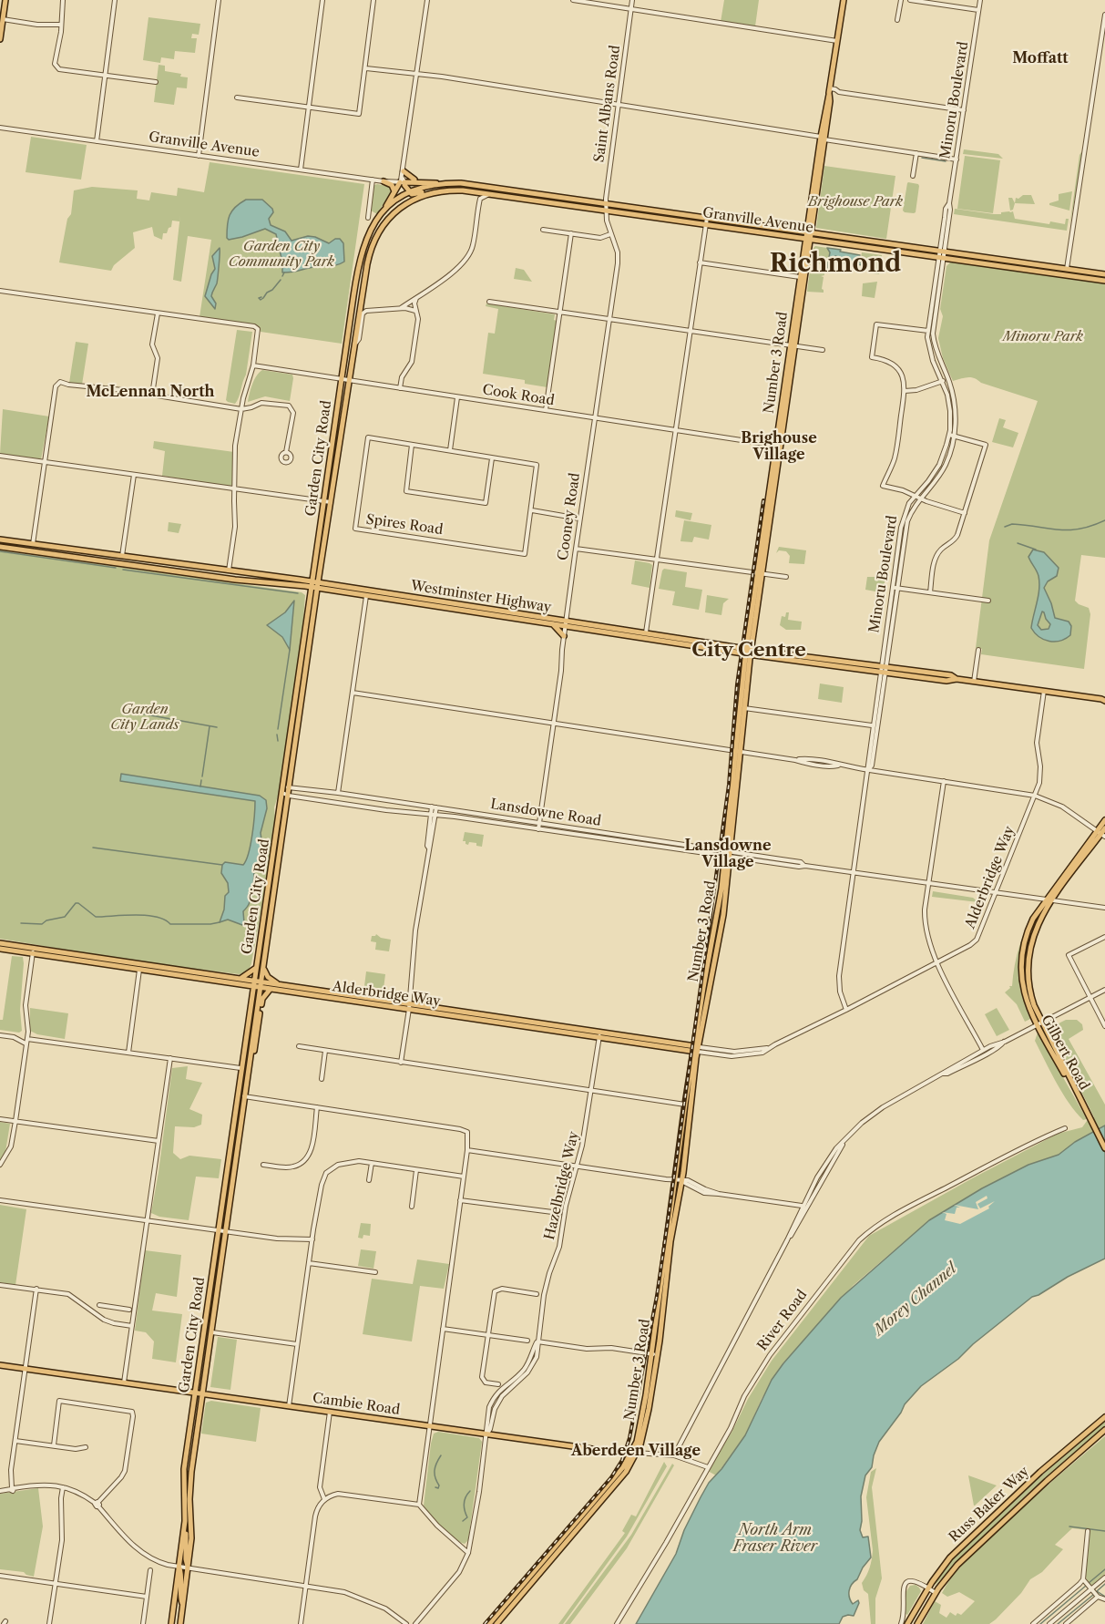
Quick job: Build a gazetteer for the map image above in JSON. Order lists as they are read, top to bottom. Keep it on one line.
{"streets":{"main road":["Granville Avenue","Number 3 Road","Garden City Road","Westminster Highway","Alderbridge Way","Gilbert Road","Cambie Road","Russ Baker Way"],"street":["Minoru Boulevard","Saint Albans Road","Cook Road","Cooney Road","Spires Road","Lansdowne Road","Hazelbridge Way","River Road"]},"crossings":[["Minoru Boulevard","Granville Avenue"],["Minoru Boulevard","Westminster Highway"],["Minoru Boulevard","Lansdowne Road"],["Minoru Boulevard","Alderbridge Way"],["Saint Albans Road","Granville Avenue"],["Saint Albans Road","Cooney Road"],["Granville Avenue","Number 3 Road"],["Granville Avenue","Garden City Road"],["Granville Avenue","Cooney Road"],["Number 3 Road","Cook Road"],["Number 3 Road","Westminster Highway"],["Number 3 Road","Lansdowne Road"],["Number 3 Road","Alderbridge Way"],["Number 3 Road","Cambie Road"],["Cook Road","Garden City Road"],["Cook Road","Cooney Road"],["Garden City Road","Westminster Highway"],["Garden City Road","Lansdowne Road"],["Garden City Road","Alderbridge Way"],["Garden City Road","Cambie Road"],["Cooney Road","Westminster Highway"],["Cooney Road","Lansdowne Road"],["Westminster Highway","Alderbridge Way"],["Lansdowne Road","Alderbridge Way"],["Lansdowne Road","Gilbert Road"],["Alderbridge Way","Hazelbridge Way"],["Hazelbridge Way","Cambie Road"],["River Road","Cambie Road"]],"districts":["Moffatt","Richmond","McLennan North","Brighouse Village","City Centre","Lansdowne Village","Aberdeen Village"],"water":["Morey Channel","North Arm Fraser River"],"parks":["Brighouse Park","Garden City Community Park","Minoru Park","Garden City Lands"]}
